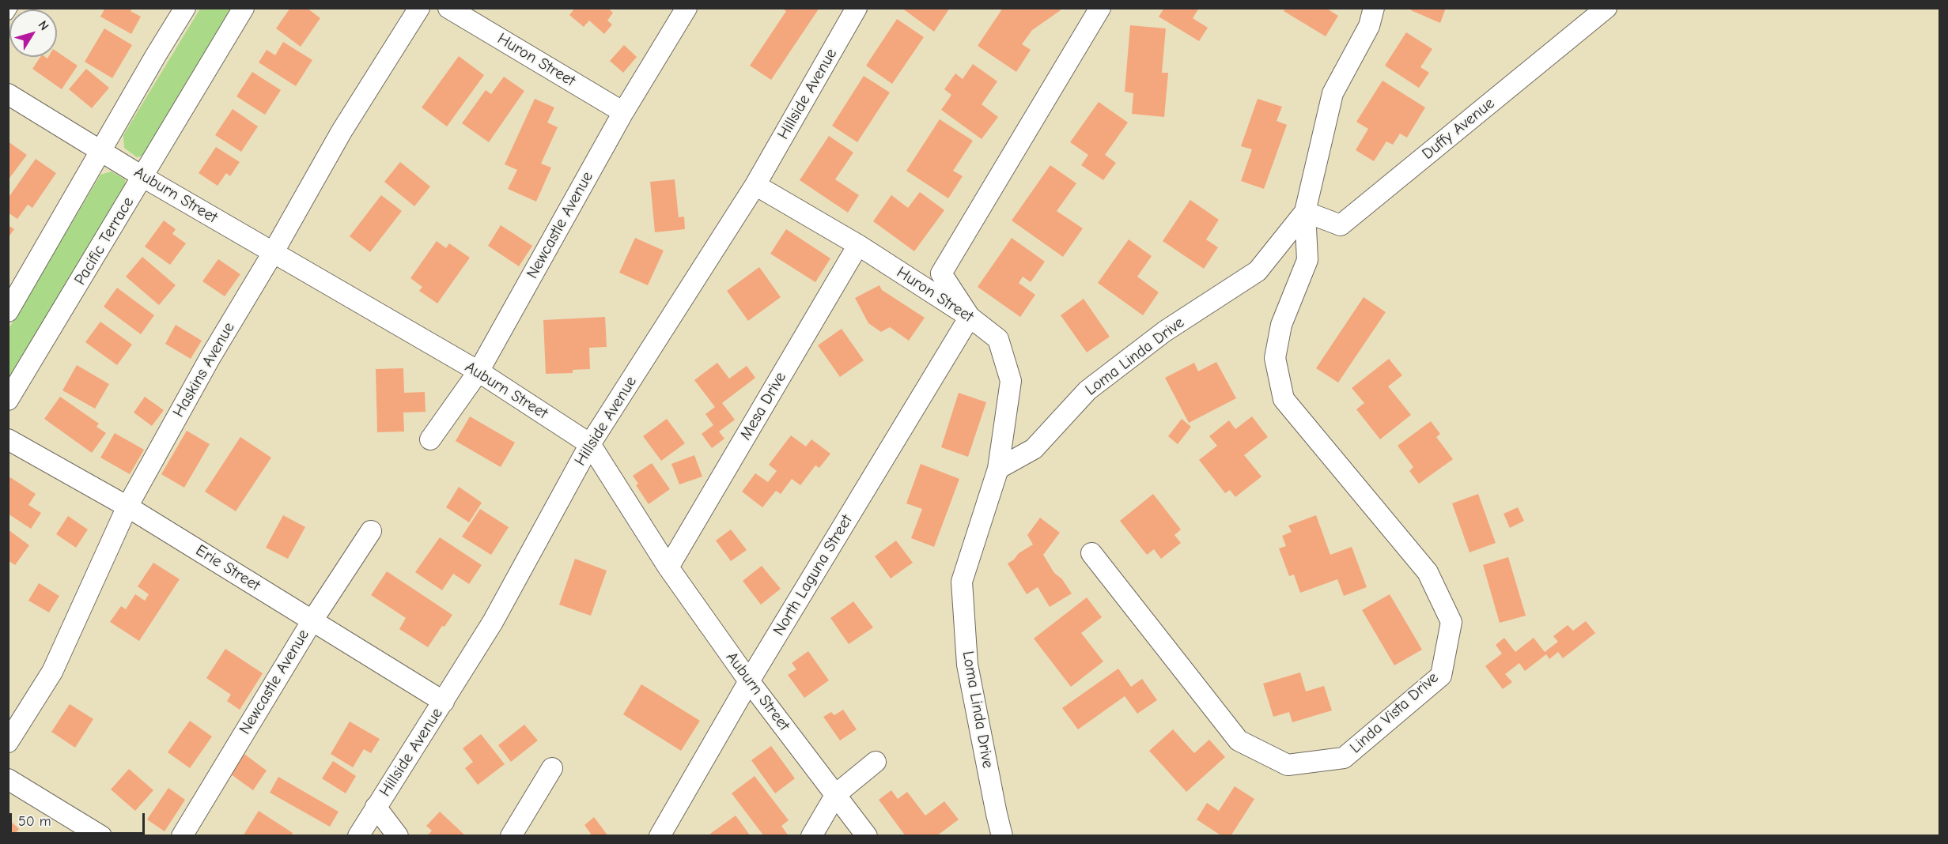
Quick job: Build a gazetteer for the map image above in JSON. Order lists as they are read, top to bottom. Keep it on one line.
{"streets":{"street":["Huron Street","Hillside Avenue","Duffy Avenue","Auburn Street","Newcastle Avenue","Pacific Terrace","Loma Linda Drive","Haskins Avenue","Mesa Drive","Erie Street","North Laguna Street","Linda Vista Drive"]},"crossings":[["Huron Street","Hillside Avenue"],["Huron Street","Newcastle Avenue"],["Huron Street","Loma Linda Drive"],["Huron Street","Mesa Drive"],["Huron Street","North Laguna Street"],["Hillside Avenue","Auburn Street"],["Hillside Avenue","Erie Street"],["Duffy Avenue","Loma Linda Drive"],["Duffy Avenue","Linda Vista Drive"],["Auburn Street","Newcastle Avenue"],["Auburn Street","Pacific Terrace"],["Auburn Street","Haskins Avenue"],["Auburn Street","Mesa Drive"],["Auburn Street","North Laguna Street"],["Newcastle Avenue","Erie Street"],["Loma Linda Drive","Linda Vista Drive"],["Haskins Avenue","Erie Street"]],"scale_bar":"50 m","north":"top right"}
